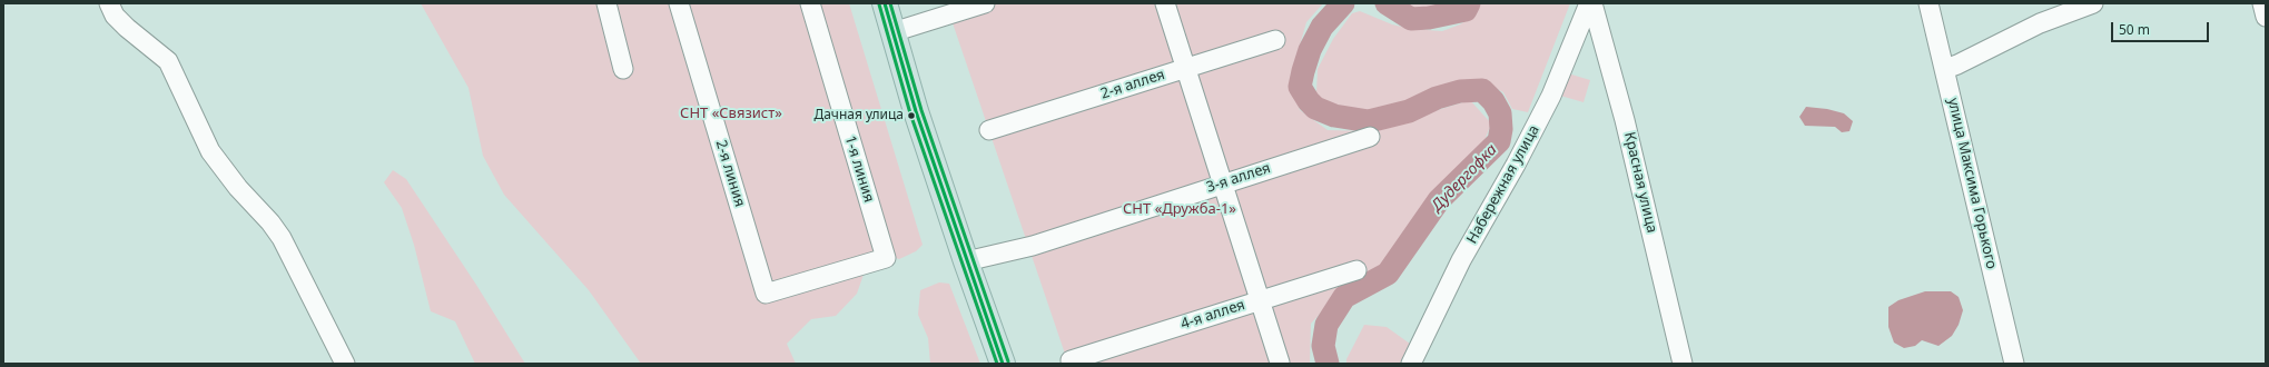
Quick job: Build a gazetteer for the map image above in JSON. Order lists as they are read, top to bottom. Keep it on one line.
{"streets":{"street":["2-я аллея","1-я линия","2-я линия","3-я аллея","Красная улица","улица Максима Горького","Набережная улица","4-я аллея"]},"crossings":[["1-я линия","2-я линия"]],"water":["Дудергофка"],"parks":["СНТ «Связист»","СНТ «Дружба-1»"],"places":["Дачная улица"],"scale_bar":"50 m"}
